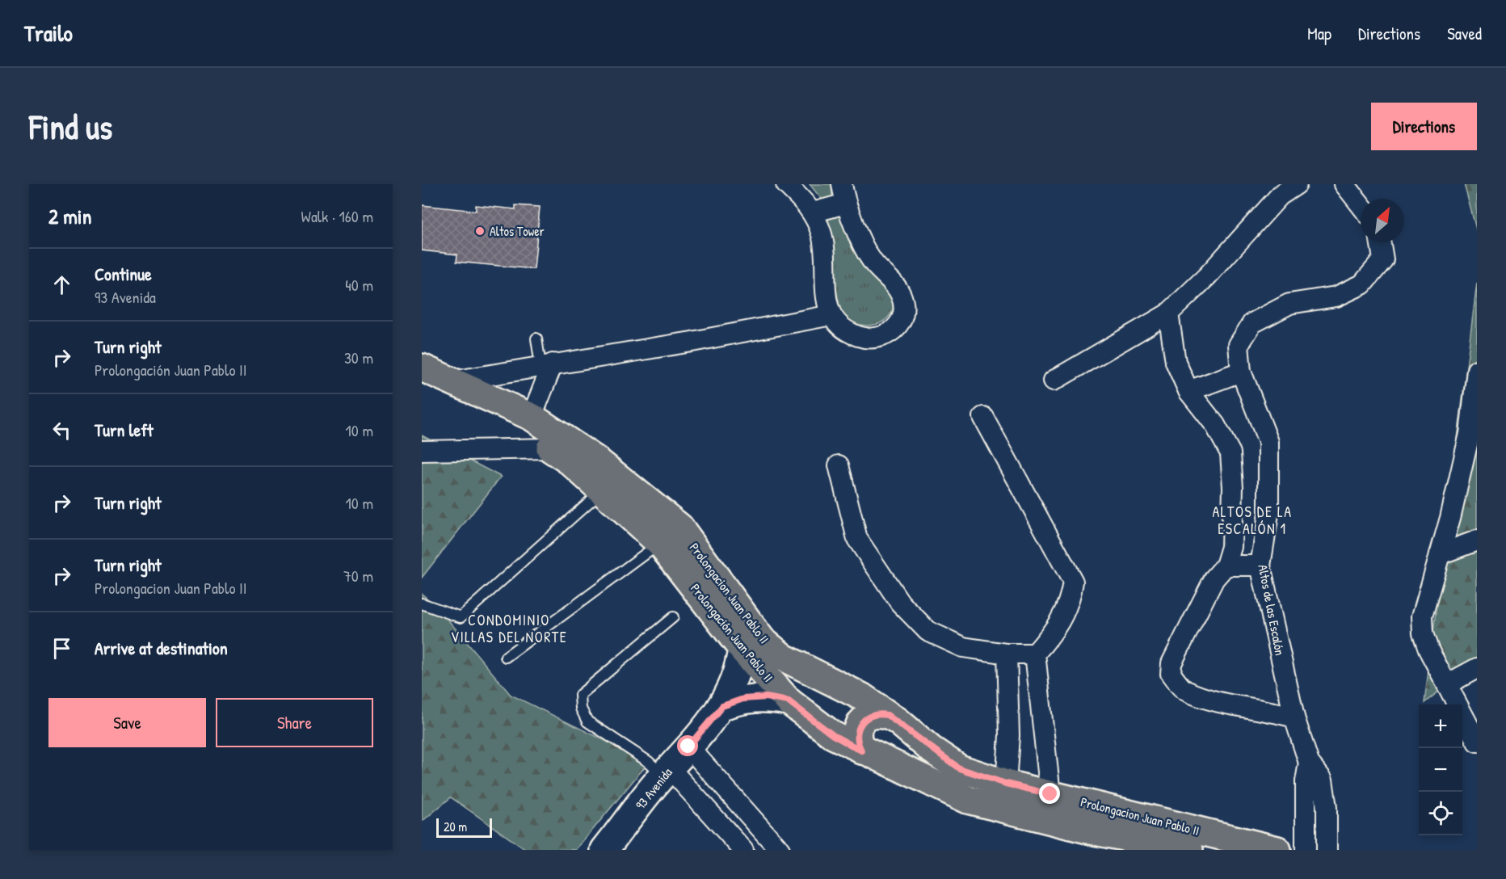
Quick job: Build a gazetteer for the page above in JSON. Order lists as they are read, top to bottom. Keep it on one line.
{"streets":{"main road":["Prolongacion Juan Pablo II","Prolongación Juan Pablo II"],"street":["Altos de las Escalón","93 Avenida"]},"crossings":[["Prolongación Juan Pablo II","93 Avenida"]],"districts":["ALTOS DE LA ESCALÓN 1","CONDOMINIO VILLAS DEL NORTE"],"places":["Altos Tower"],"scale_bar":"20 m","north":"top right","page":{"header":"Trailo","nav":["Map","Directions","Saved"],"buttons":["Directions",["Save","Share"]],"title":"Find us","heading":["2 min","Walk · 160 m"],"list":[["Continue","93 Avenida","40 m"],["Turn right","Prolongación Juan Pablo II","30 m"],["Turn left","10 m"],["Turn right","10 m"],["Turn right","Prolongacion Juan Pablo II","70 m"],"Arrive at destination"],"map_buttons":["+","−"],"scale":"20 m"}}
